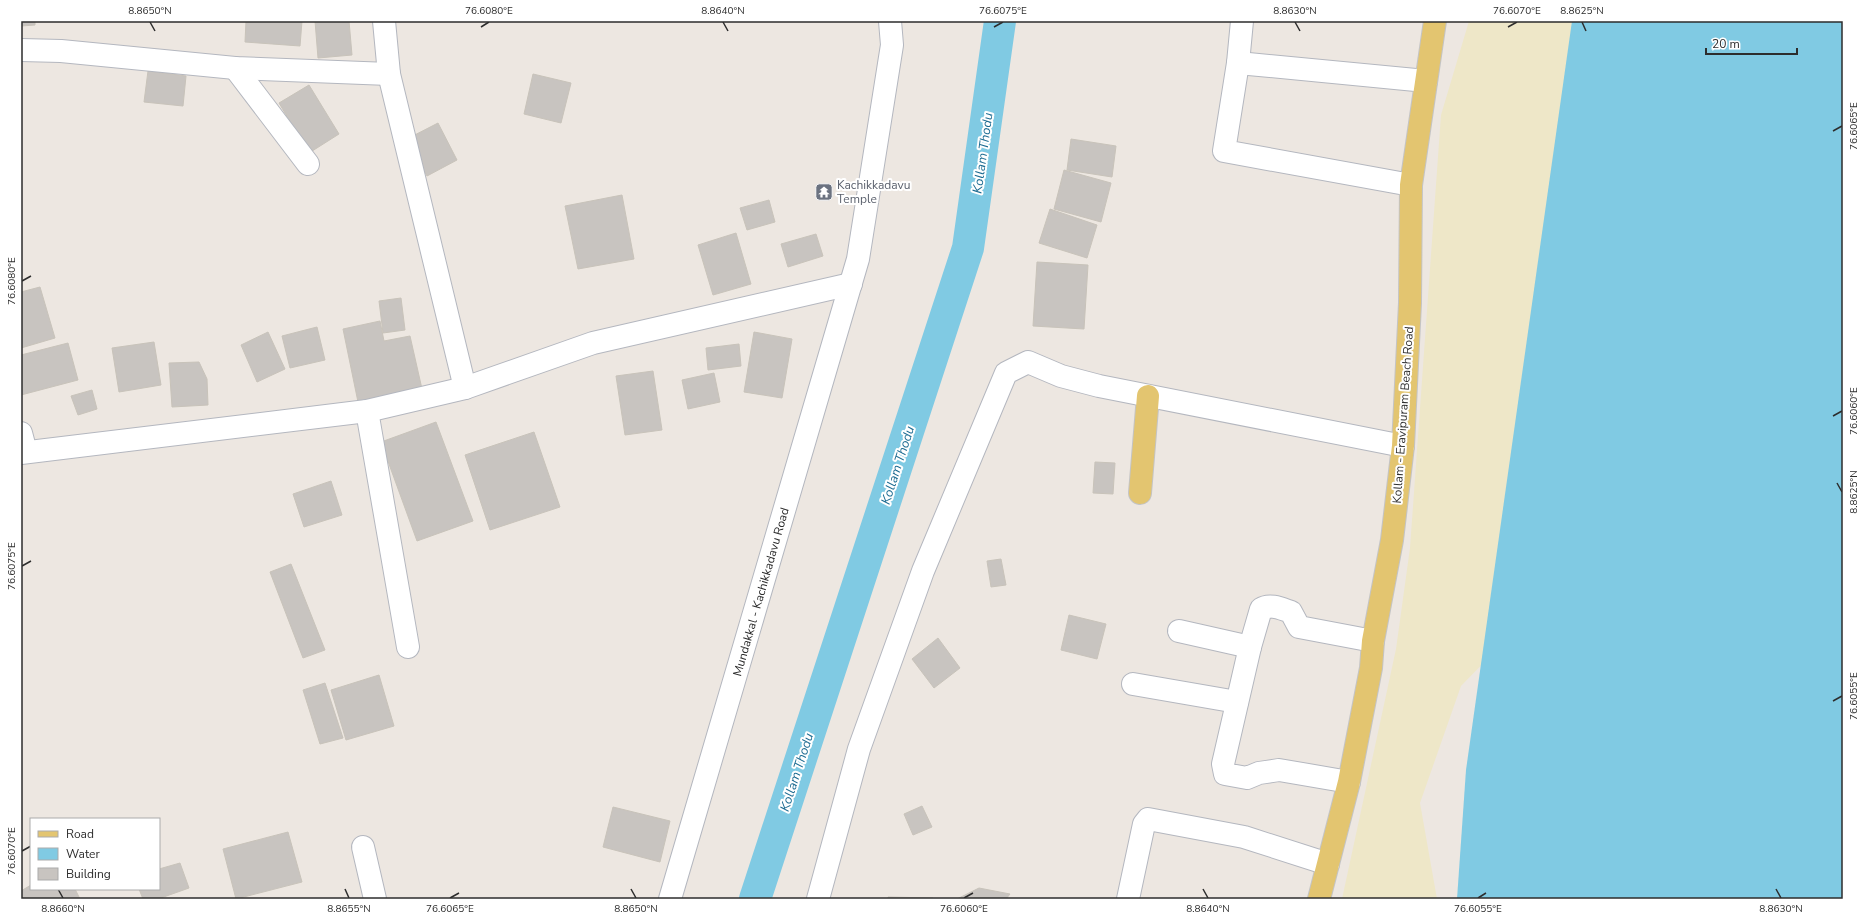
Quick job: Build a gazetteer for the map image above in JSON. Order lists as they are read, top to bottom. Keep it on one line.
{"streets":{"main road":["Kollam - Eravipuram Beach Road"],"street":["Mundakkal - Kachikkadavu Road"]},"water":["Kollam Thodu"],"places":{"temple":["Kachikkadavu Temple"]},"legend":["Road","Water","Building"],"scale_bar":"20 m","coordinates":["8.8650°N","76.6080°E","8.8640°N","76.6075°E","8.8630°N","76.6070°E","8.8625°N","76.6065°E","76.6060°E","76.6055°E","8.8660°N","8.8655°N"]}
